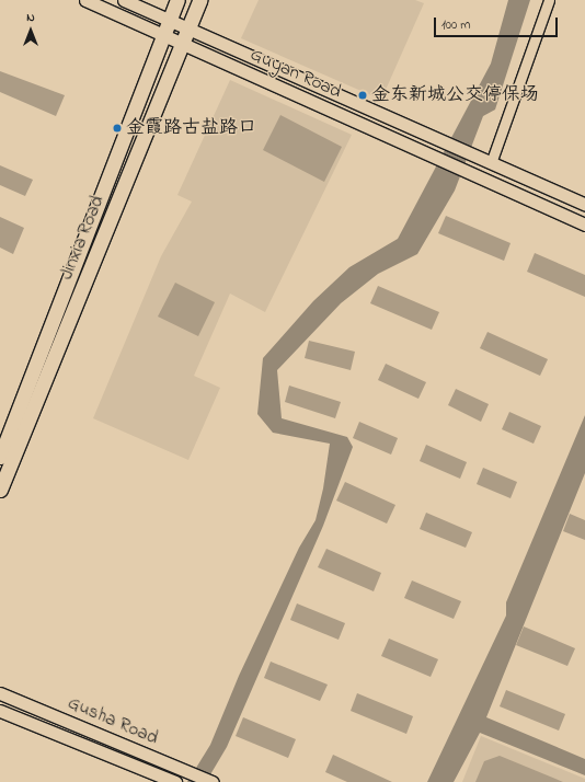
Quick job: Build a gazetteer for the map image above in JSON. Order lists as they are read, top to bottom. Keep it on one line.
{"streets":{"main road":["Jinxia Road"],"street":["Guyan Road","Gusha Road"]},"crossings":[["Guyan Road","Jinxia Road"]],"places":["金东新城公交停保场","金霞路古盐路口"],"scale_bar":"100 m","north":"top"}
